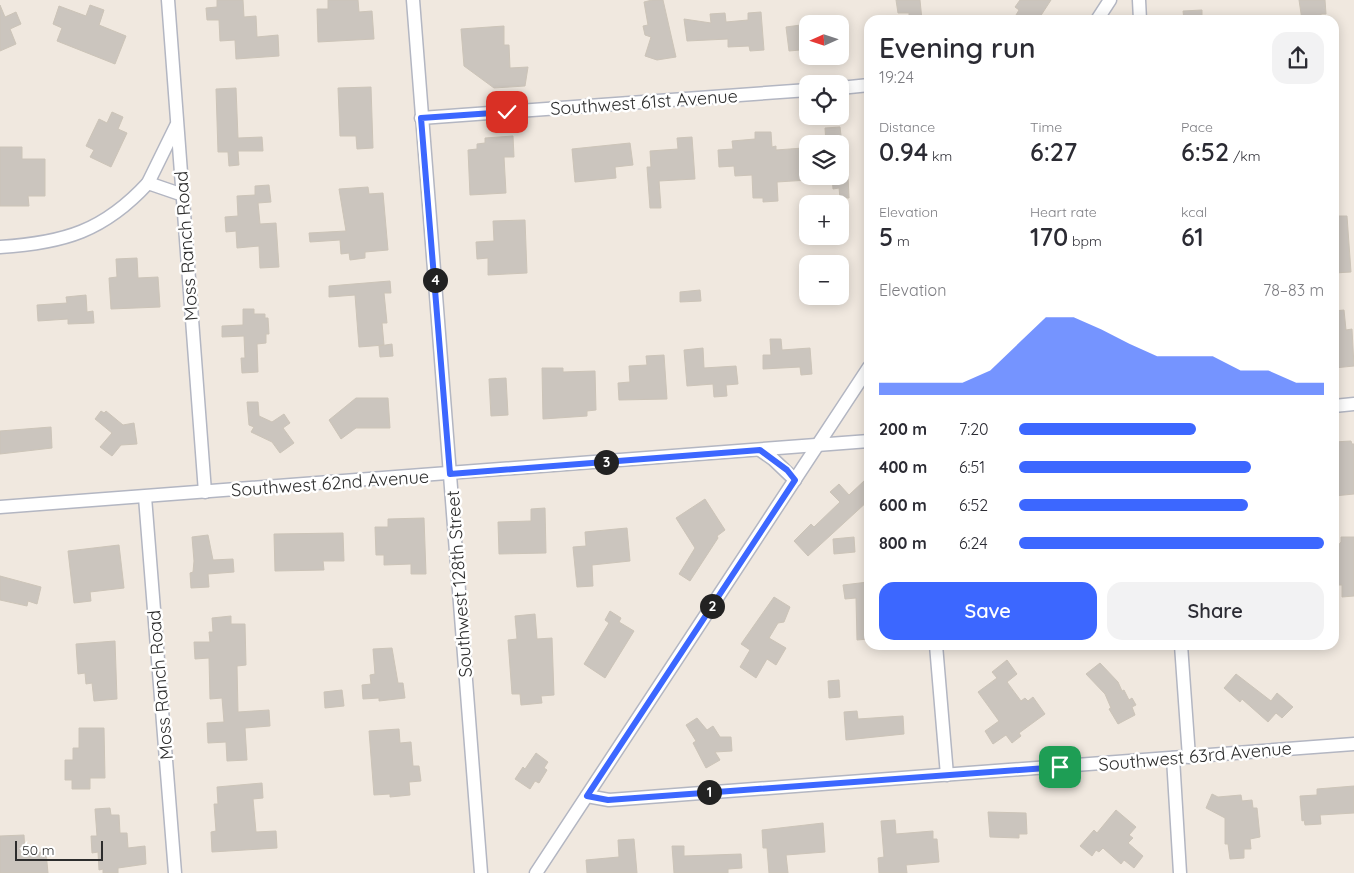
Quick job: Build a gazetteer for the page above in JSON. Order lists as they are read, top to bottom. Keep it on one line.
{"streets":{"street":["Southwest 61st Avenue","Moss Ranch Road","Southwest 62nd Avenue","Southwest 128th Street","Southwest 63rd Avenue"]},"crossings":[["Southwest 61st Avenue","Southwest 128th Street"],["Moss Ranch Road","Southwest 62nd Avenue"],["Southwest 62nd Avenue","Southwest 128th Street"]],"scale_bar":"50 m","north":"left","page":{"map_buttons":["+","−"],"heading":["Evening run","19:24"],"stats":[["Distance","0.94 km"],["Time","6:27"],["Pace","6:52 /km"],["Elevation","5 m"],["Heart rate","170 bpm"],["kcal","61"]],"pins":["4","3","2","1"],"chart":["Elevation","78–83 m"],"list":[{"name":"200 m","note":"7:20"},{"name":"400 m","note":"6:51"},{"name":"600 m","note":"6:52"},{"name":"800 m","note":"6:24"}],"buttons":["Save","Share"],"scale":"50 m"}}
